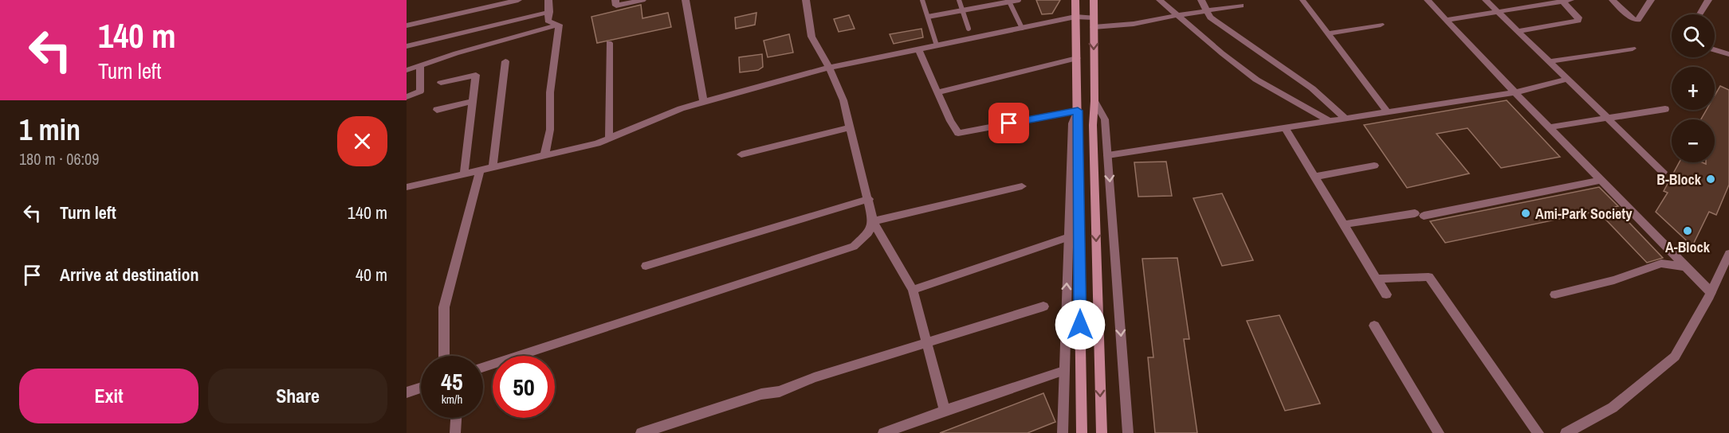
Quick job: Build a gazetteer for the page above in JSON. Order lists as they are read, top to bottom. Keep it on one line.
{"places":["B-Block","Ami-Park Society","A-Block"],"page":{"turn":["140 m","Turn left"],"map_buttons":["+","−"],"heading":["1 min","180 m · 06:09"],"list":[{"name":"Turn left","value":"140 m"},{"name":"Arrive at destination","value":"40 m"}],"speed":"45 km/h","limit":"50","buttons":["Exit","Share"]}}
